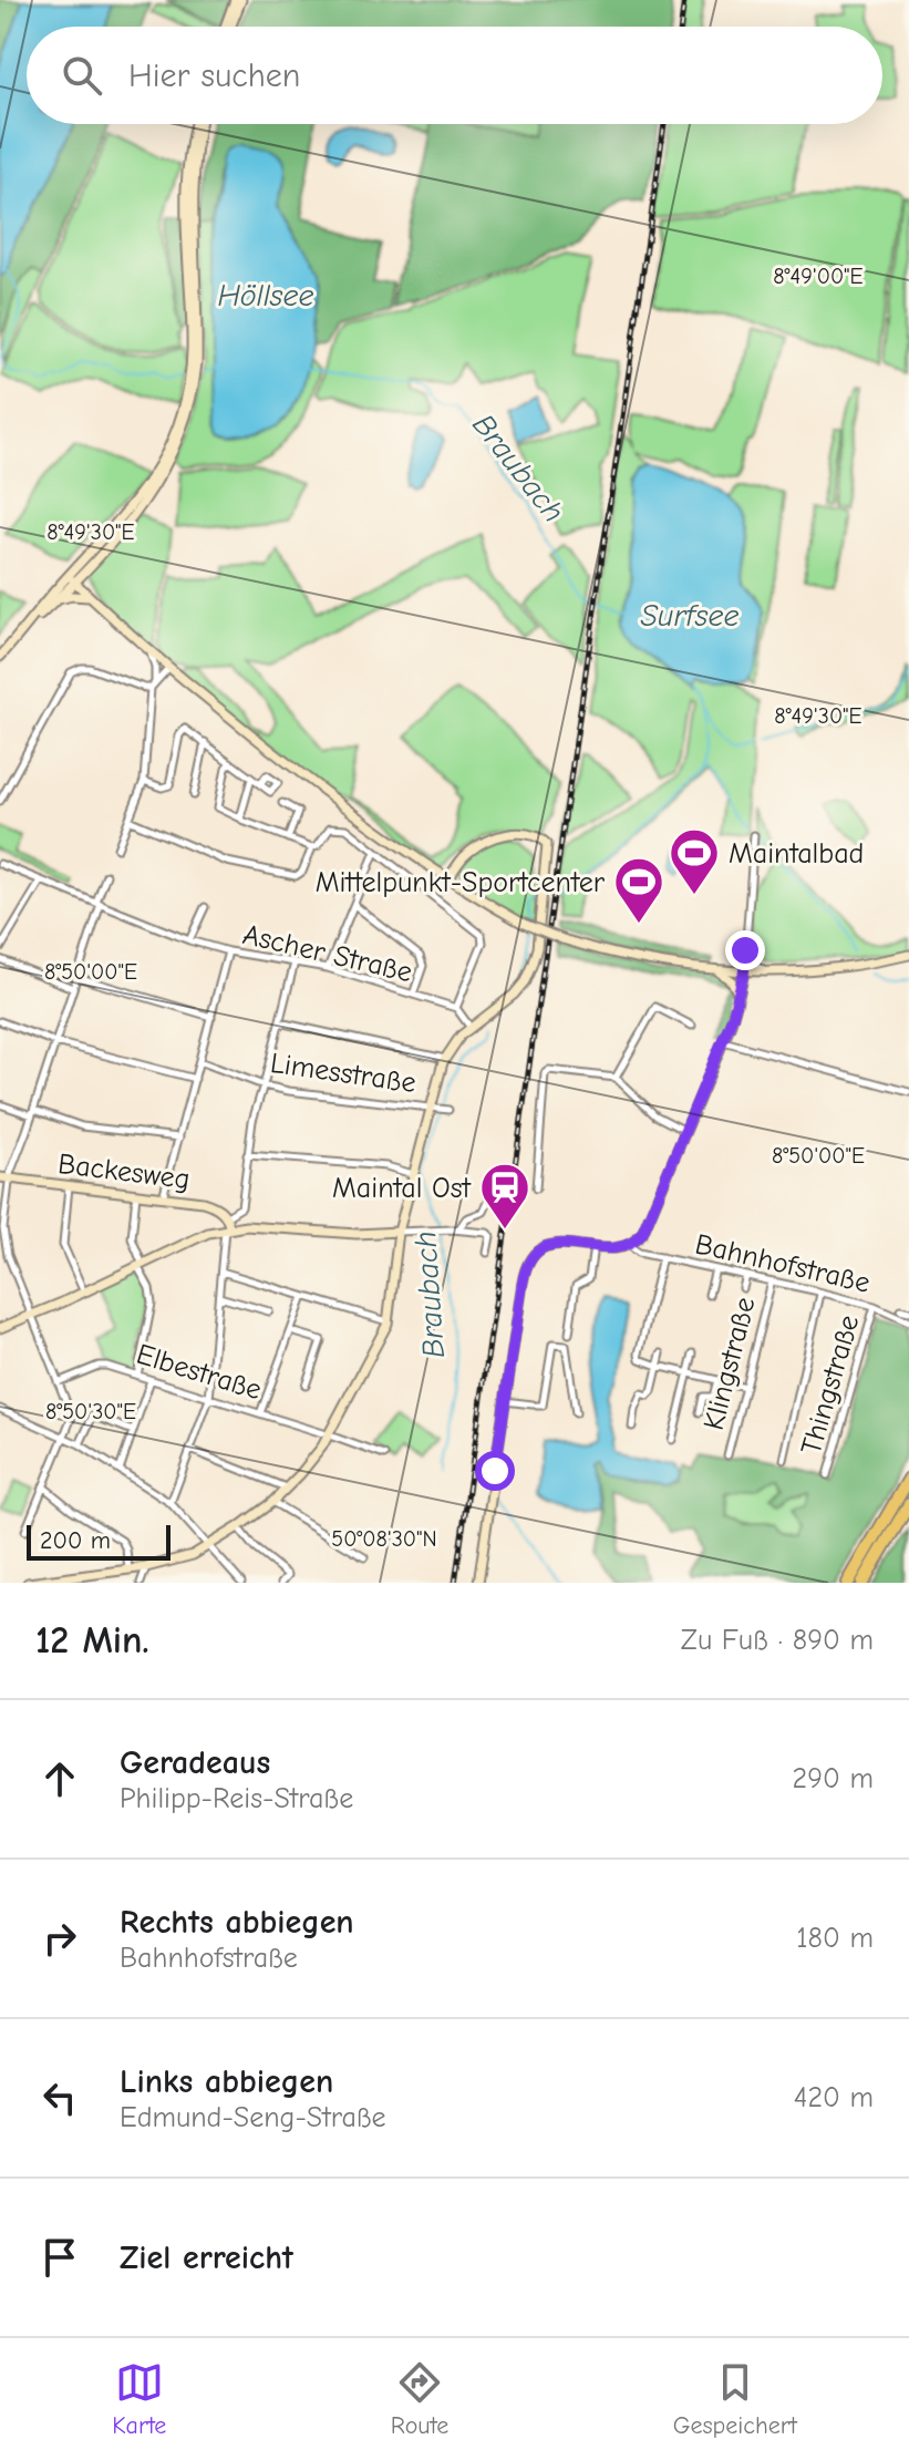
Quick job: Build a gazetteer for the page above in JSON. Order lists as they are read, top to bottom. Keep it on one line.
{"streets":{"street":["Ascher Straße","Limesstraße","Backesweg","Bahnhofstraße","Klingstraße","Elbestraße","Thingstraße"]},"crossings":[["Bahnhofstraße","Klingstraße"],["Bahnhofstraße","Thingstraße"]],"water":["Höllsee","Braubach","Surfsee"],"places":{"sports":["Maintalbad","Mittelpunkt-Sportcenter"],"station":["Maintal Ost"]},"scale_bar":"200 m","page":{"search":"Hier suchen","scale":"200 m","heading":["12 Min.","Zu Fuß · 890 m"],"list":[["Geradeaus","Philipp-Reis-Straße","290 m"],["Rechts abbiegen","Bahnhofstraße","180 m"],["Links abbiegen","Edmund-Seng-Straße","420 m"],"Ziel erreicht"],"nav":["Karte","Route","Gespeichert"]},"coordinates":["8°49'00\"E","8°49'30\"E","8°50'00\"E","8°50'30\"E","50°08'30\"N"]}
